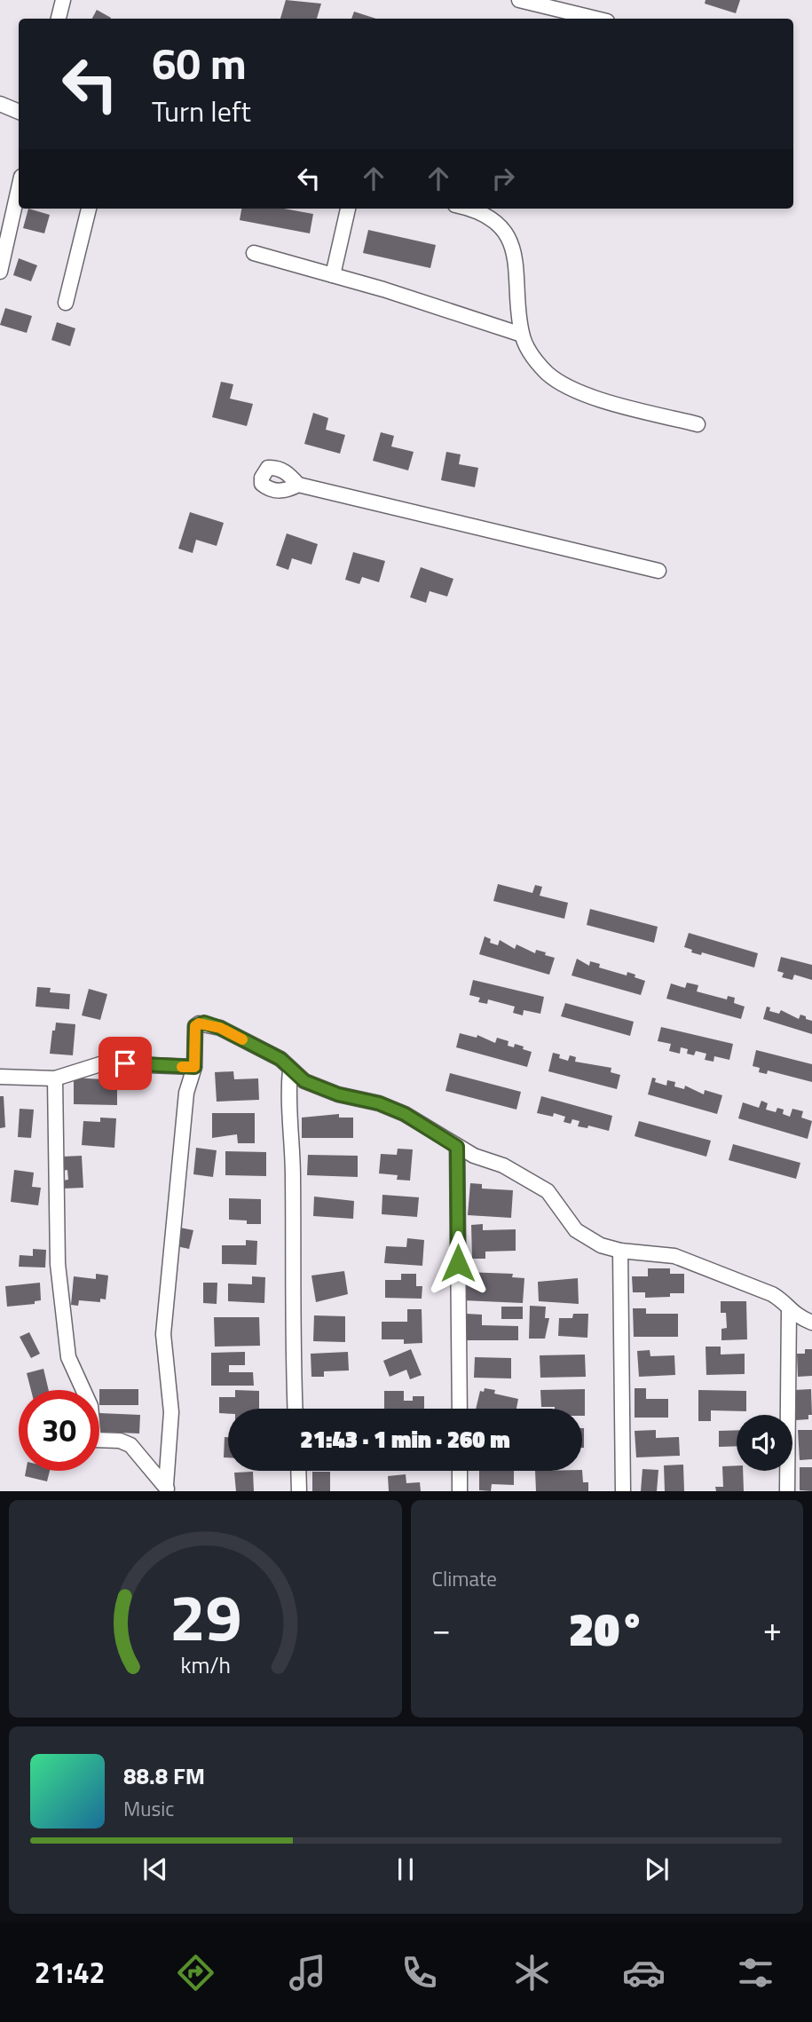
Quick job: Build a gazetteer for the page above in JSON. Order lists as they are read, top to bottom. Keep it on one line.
{"page":{"turn":["60 m","Turn left"],"limit":"30","trip":"21:43 · 1 min · 260 m","tile":"Climate","heat":["−","20°","+"],"song":["88.8 FM","Music"],"tabs":"21:42","gauge":["29","km/h"]}}
